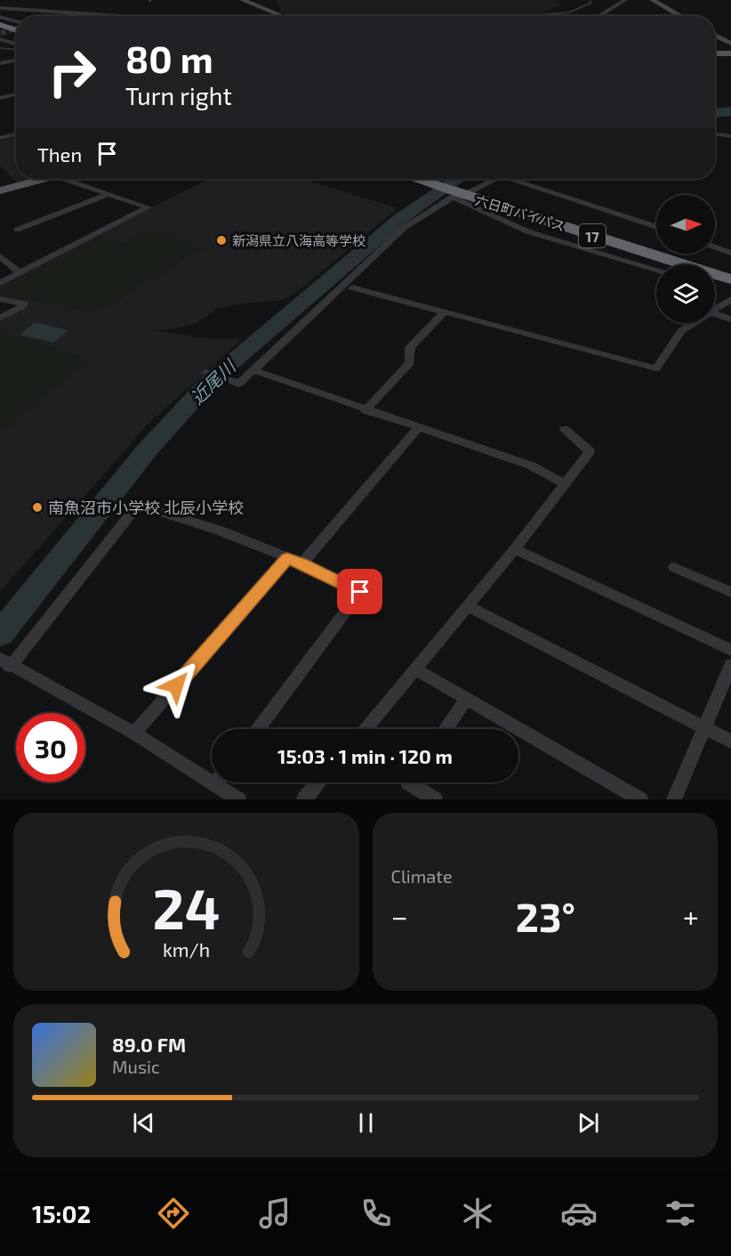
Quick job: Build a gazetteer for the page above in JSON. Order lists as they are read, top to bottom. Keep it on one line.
{"streets":{"highway":["六日町バイパス","17"]},"water":["近尾川"],"places":["新潟県立八海高等学校","南魚沼市小学校 北辰小学校"],"north":"right","page":{"turn":["80 m","Turn right"],"then":"Then","limit":"30","trip":"15:03 · 1 min · 120 m","tile":"Climate","heat":["−","23°","+"],"song":["89.0 FM","Music"],"tabs":"15:02","gauge":["24","km/h"]}}
